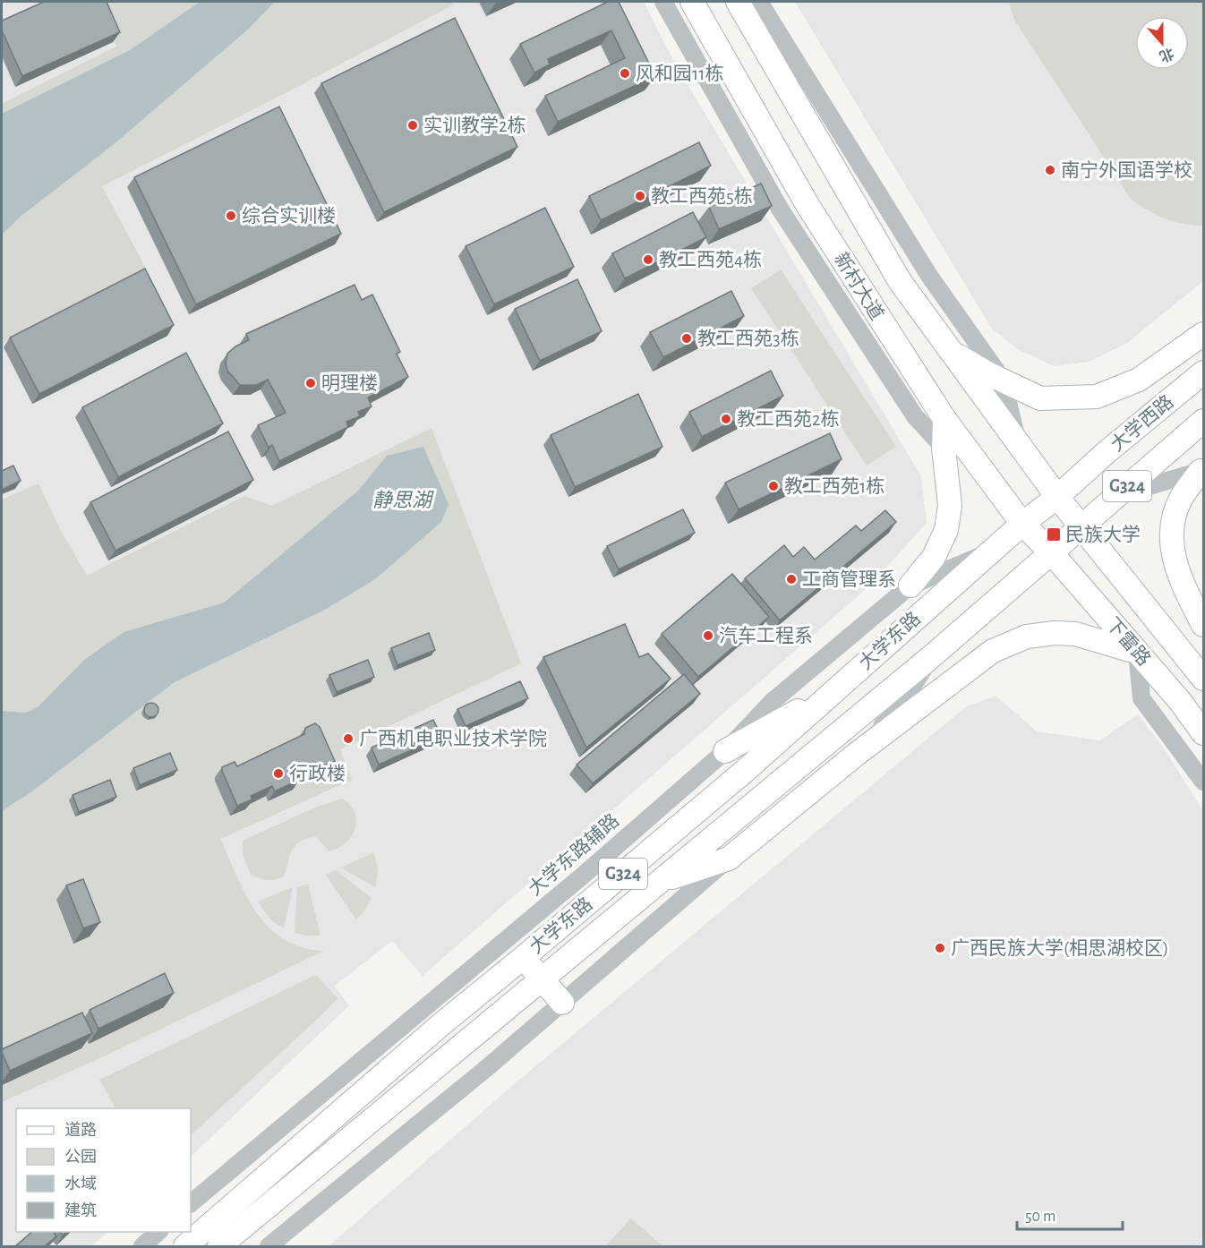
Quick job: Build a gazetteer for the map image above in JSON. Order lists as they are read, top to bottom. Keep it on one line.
{"streets":{"main road":["新村大道","大学西路","G324","大学东路","下雷路"],"street":["大学东路辅路"]},"crossings":[["新村大道","大学西路"],["新村大道","大学东路"],["新村大道","下雷路"],["大学西路","大学东路"],["大学西路","下雷路"],["大学东路","下雷路"],["大学东路","大学东路辅路"]],"water":["静思湖"],"places":{"other":["风和园11栋","实训教学2栋","南宁外国语学校","教工西苑5栋","综合实训楼","教工西苑4栋","教工西苑3栋","明理楼","教工西苑2栋","教工西苑1栋","工商管理系","汽车工程系","广西机电职业技术学院","行政楼","广西民族大学(相思湖校区)"],"transit":["民族大学"]},"legend":["道路","公园","水域","建筑"],"scale_bar":"50 m","north":"bottom"}
